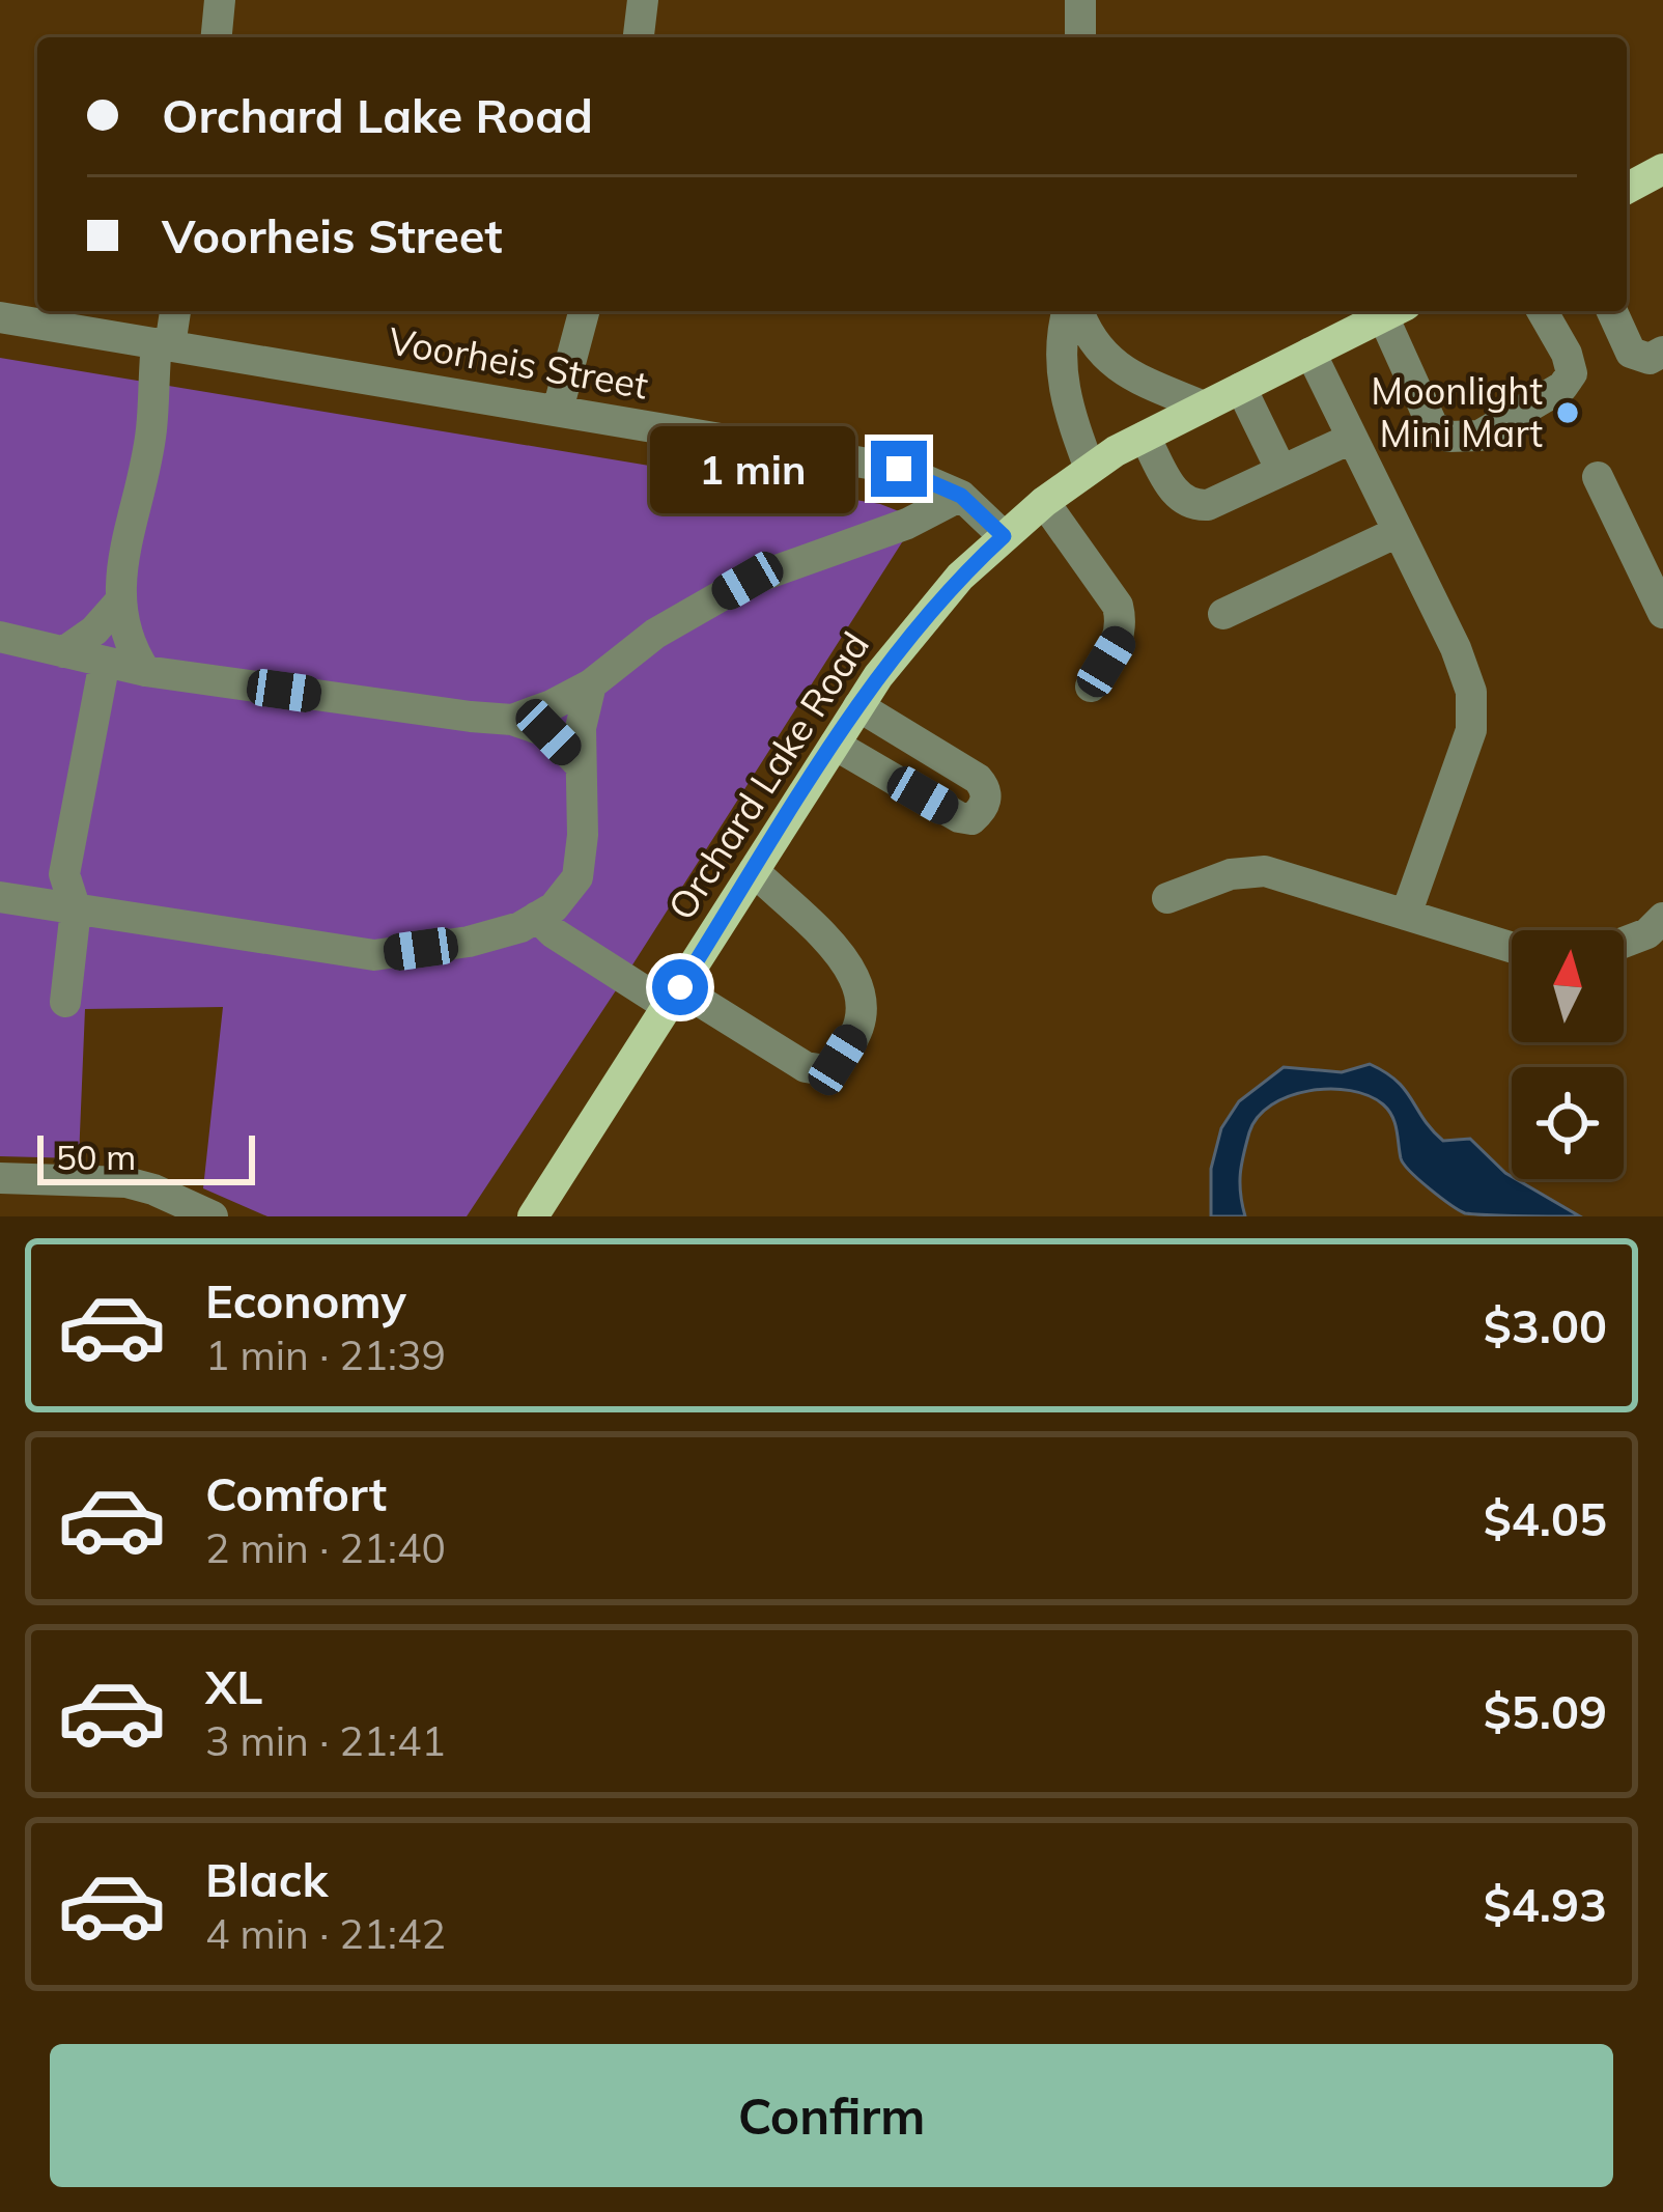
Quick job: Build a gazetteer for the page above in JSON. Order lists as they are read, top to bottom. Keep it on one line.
{"streets":{"main road":["Orchard Lake Road"],"street":["Voorheis Street"]},"crossings":[["Voorheis Street","Orchard Lake Road"]],"places":["Moonlight Mini Mart"],"scale_bar":"50 m","north":"top","page":{"banner":["Orchard Lake Road","Voorheis Street"],"bubble":"1 min","scale":"50 m","list":[{"name":"Economy","note":"1 min · 21:39","value":"$3.00"},{"name":"Comfort","note":"2 min · 21:40","value":"$4.05"},{"name":"XL","note":"3 min · 21:41","value":"$5.09"},{"name":"Black","note":"4 min · 21:42","value":"$4.93"}],"buttons":"Confirm"}}
